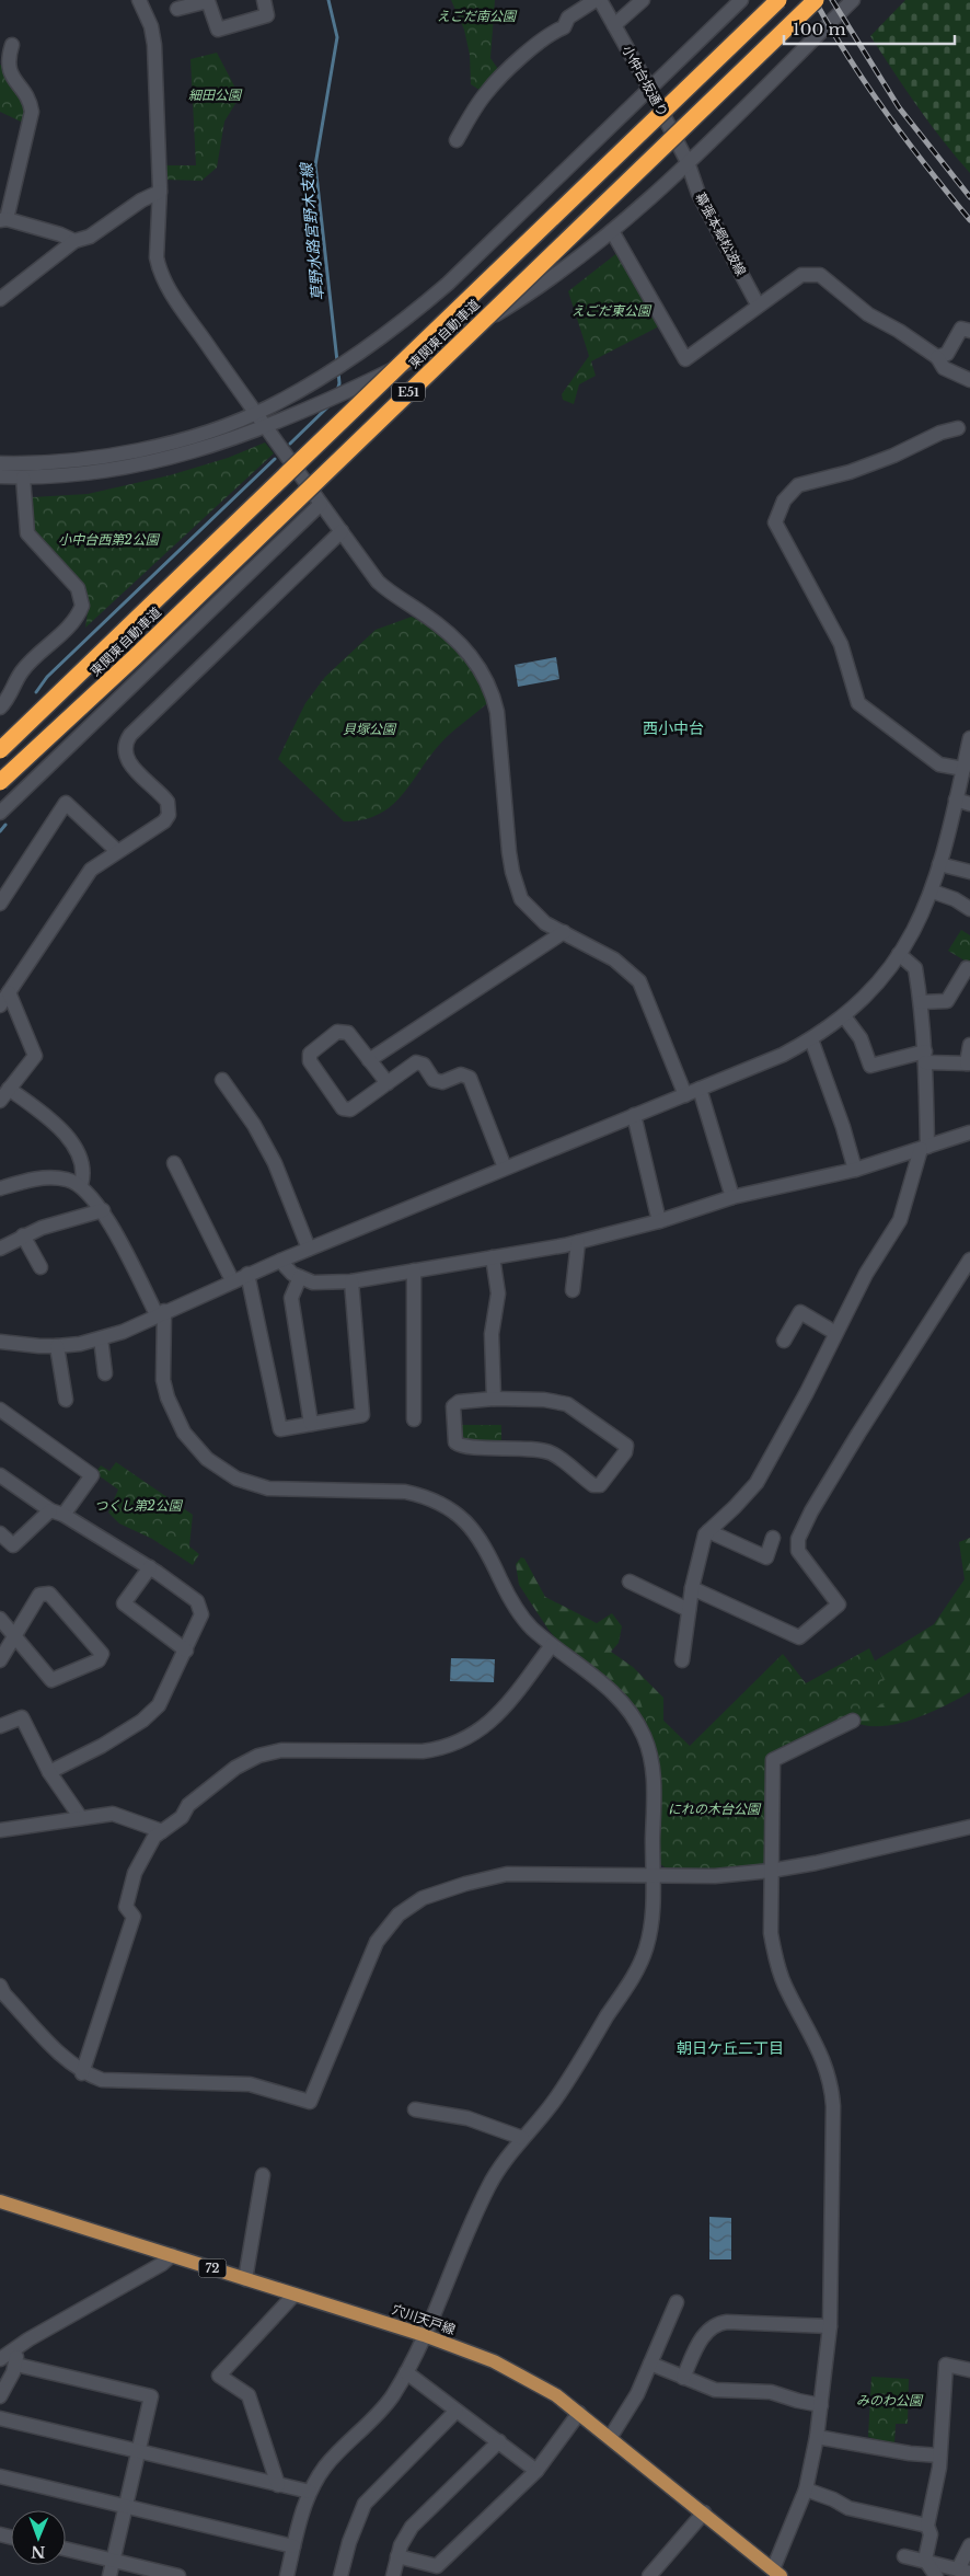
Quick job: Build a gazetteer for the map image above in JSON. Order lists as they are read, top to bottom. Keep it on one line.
{"streets":{"highway":["東関東自動車道","E51"],"main road":["72","穴川天戸線"],"street":["小仲台坂通り","幕張本郷松波線"]},"crossings":[["小仲台坂通り","幕張本郷松波線"]],"districts":["西小中台","朝日ケ丘二丁目"],"water":["草野水路宮野木支線"],"parks":["えごだ南公園","細田公園","えごだ東公園","小中台西第2公園","貝塚公園","つくし第2公園","にれの木台公園","みのわ公園"],"scale_bar":"100 m","north":"bottom"}
